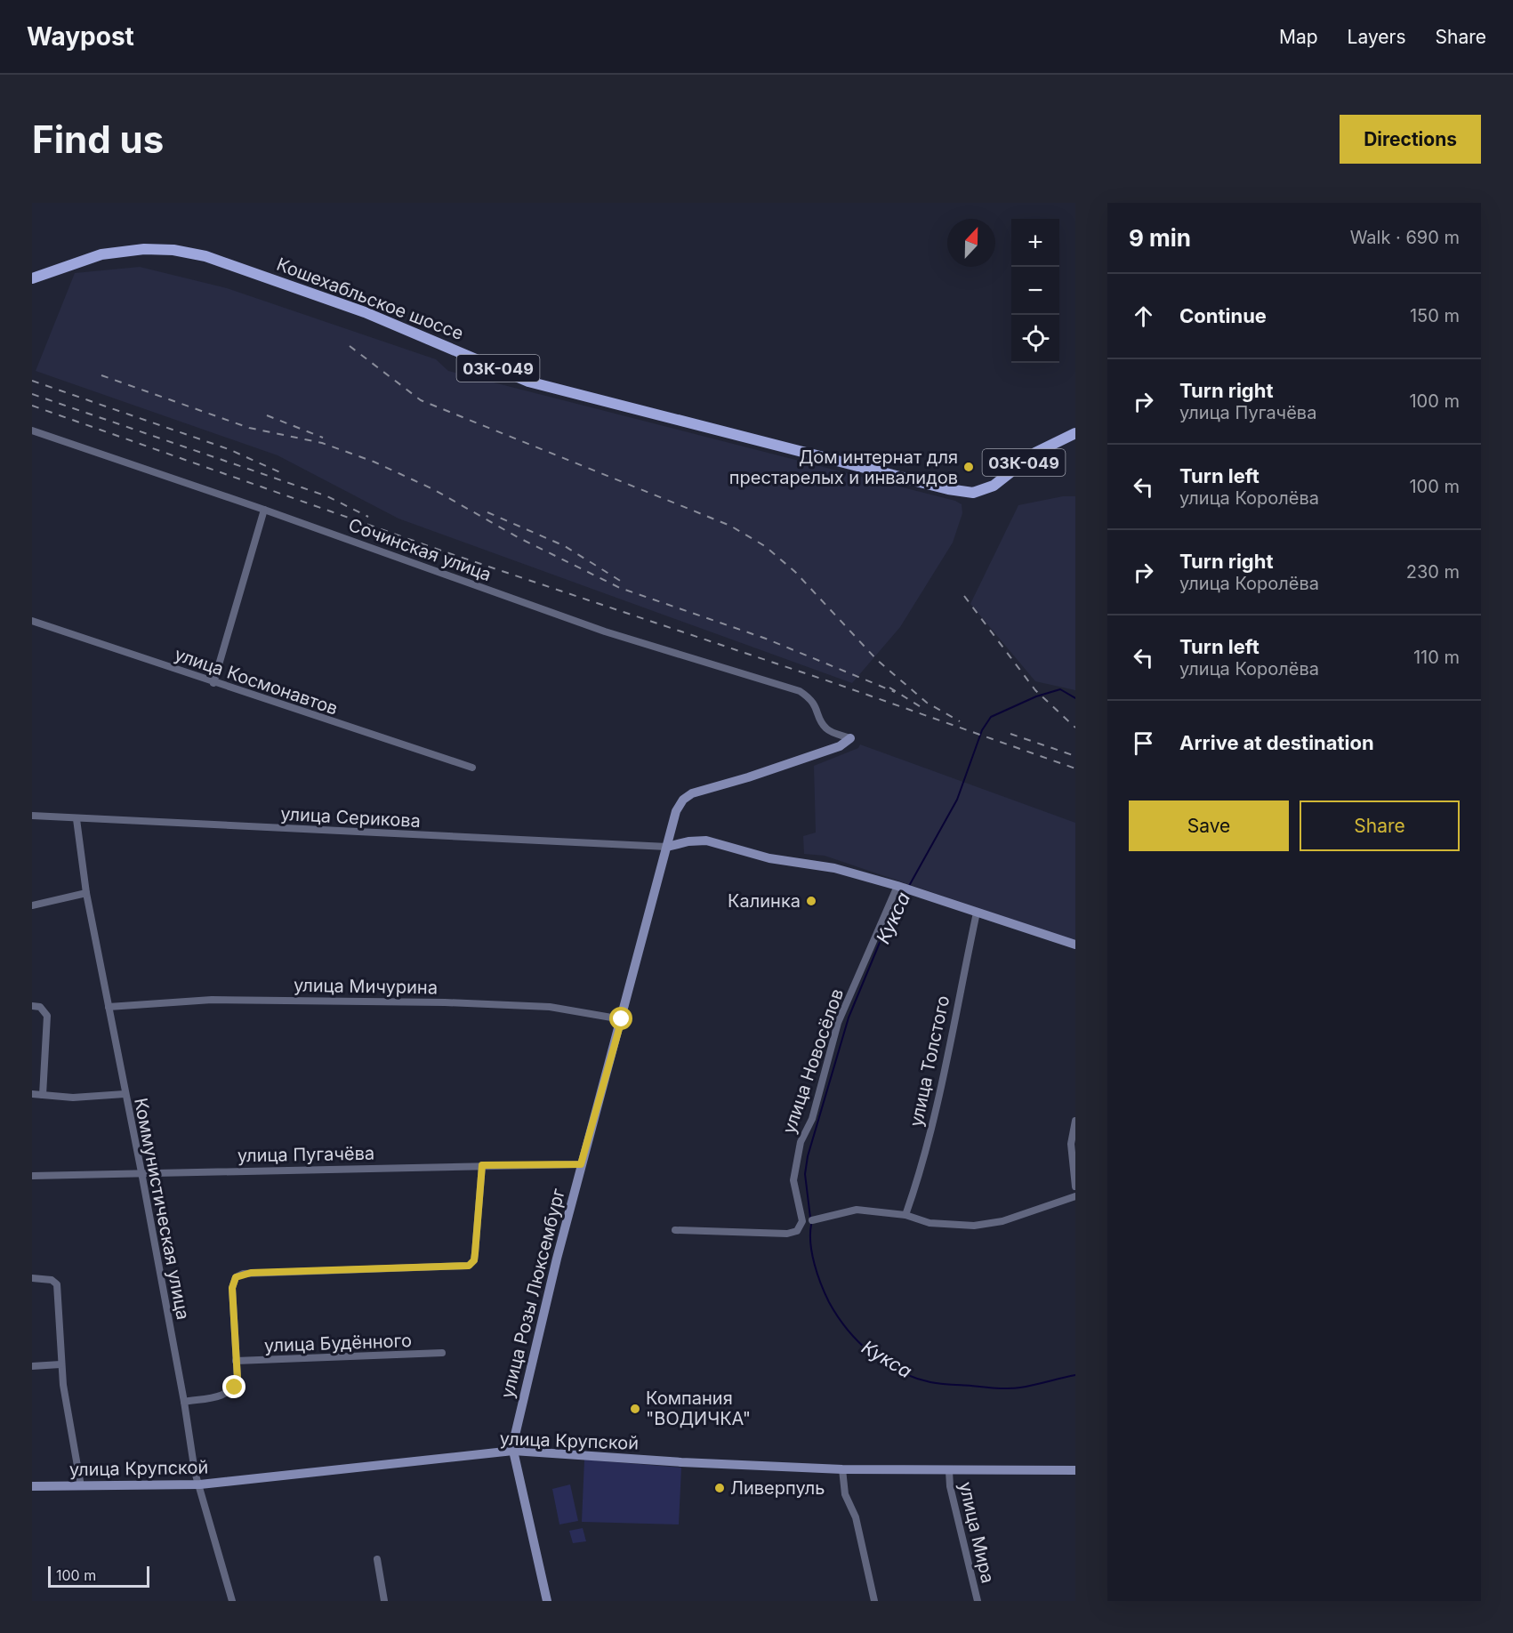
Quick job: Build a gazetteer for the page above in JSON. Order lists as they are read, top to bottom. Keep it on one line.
{"streets":{"main road":["Кошехабльское шоссе","03К-049"],"street":["Сочинская улица","улица Космонавтов","улица Серикова","улица Мичурина","улица Новосёлов","улица Толстого","улица Пугачёва","Коммунистическая улица","улица Розы Люксембург","улица Будённого","улица Крупской","улица Мира"]},"crossings":[["Сочинская улица","улица Розы Люксембург"],["улица Серикова","Коммунистическая улица"],["улица Серикова","улица Розы Люксембург"],["улица Мичурина","Коммунистическая улица"],["улица Мичурина","улица Розы Люксембург"],["улица Пугачёва","Коммунистическая улица"],["улица Пугачёва","улица Розы Люксембург"],["Коммунистическая улица","улица Крупской"],["улица Розы Люксембург","улица Крупской"],["улица Крупской","улица Мира"]],"water":["Кукса"],"places":["Дом интернат для престарелых и инвалидов","Калинка","Компания \"ВОДИЧКА\"","Ливерпуль"],"scale_bar":"100 m","north":"top","page":{"header":"Waypost","nav":["Map","Layers","Share"],"buttons":["Directions",["Save","Share"]],"title":"Find us","heading":["9 min","Walk · 690 m"],"map_buttons":["+","−"],"list":[["Continue","150 m"],["Turn right","улица Пугачёва","100 m"],["Turn left","улица Королёва","100 m"],["Turn right","улица Королёва","230 m"],["Turn left","улица Королёва","110 m"],"Arrive at destination"],"scale":"100 m"}}
